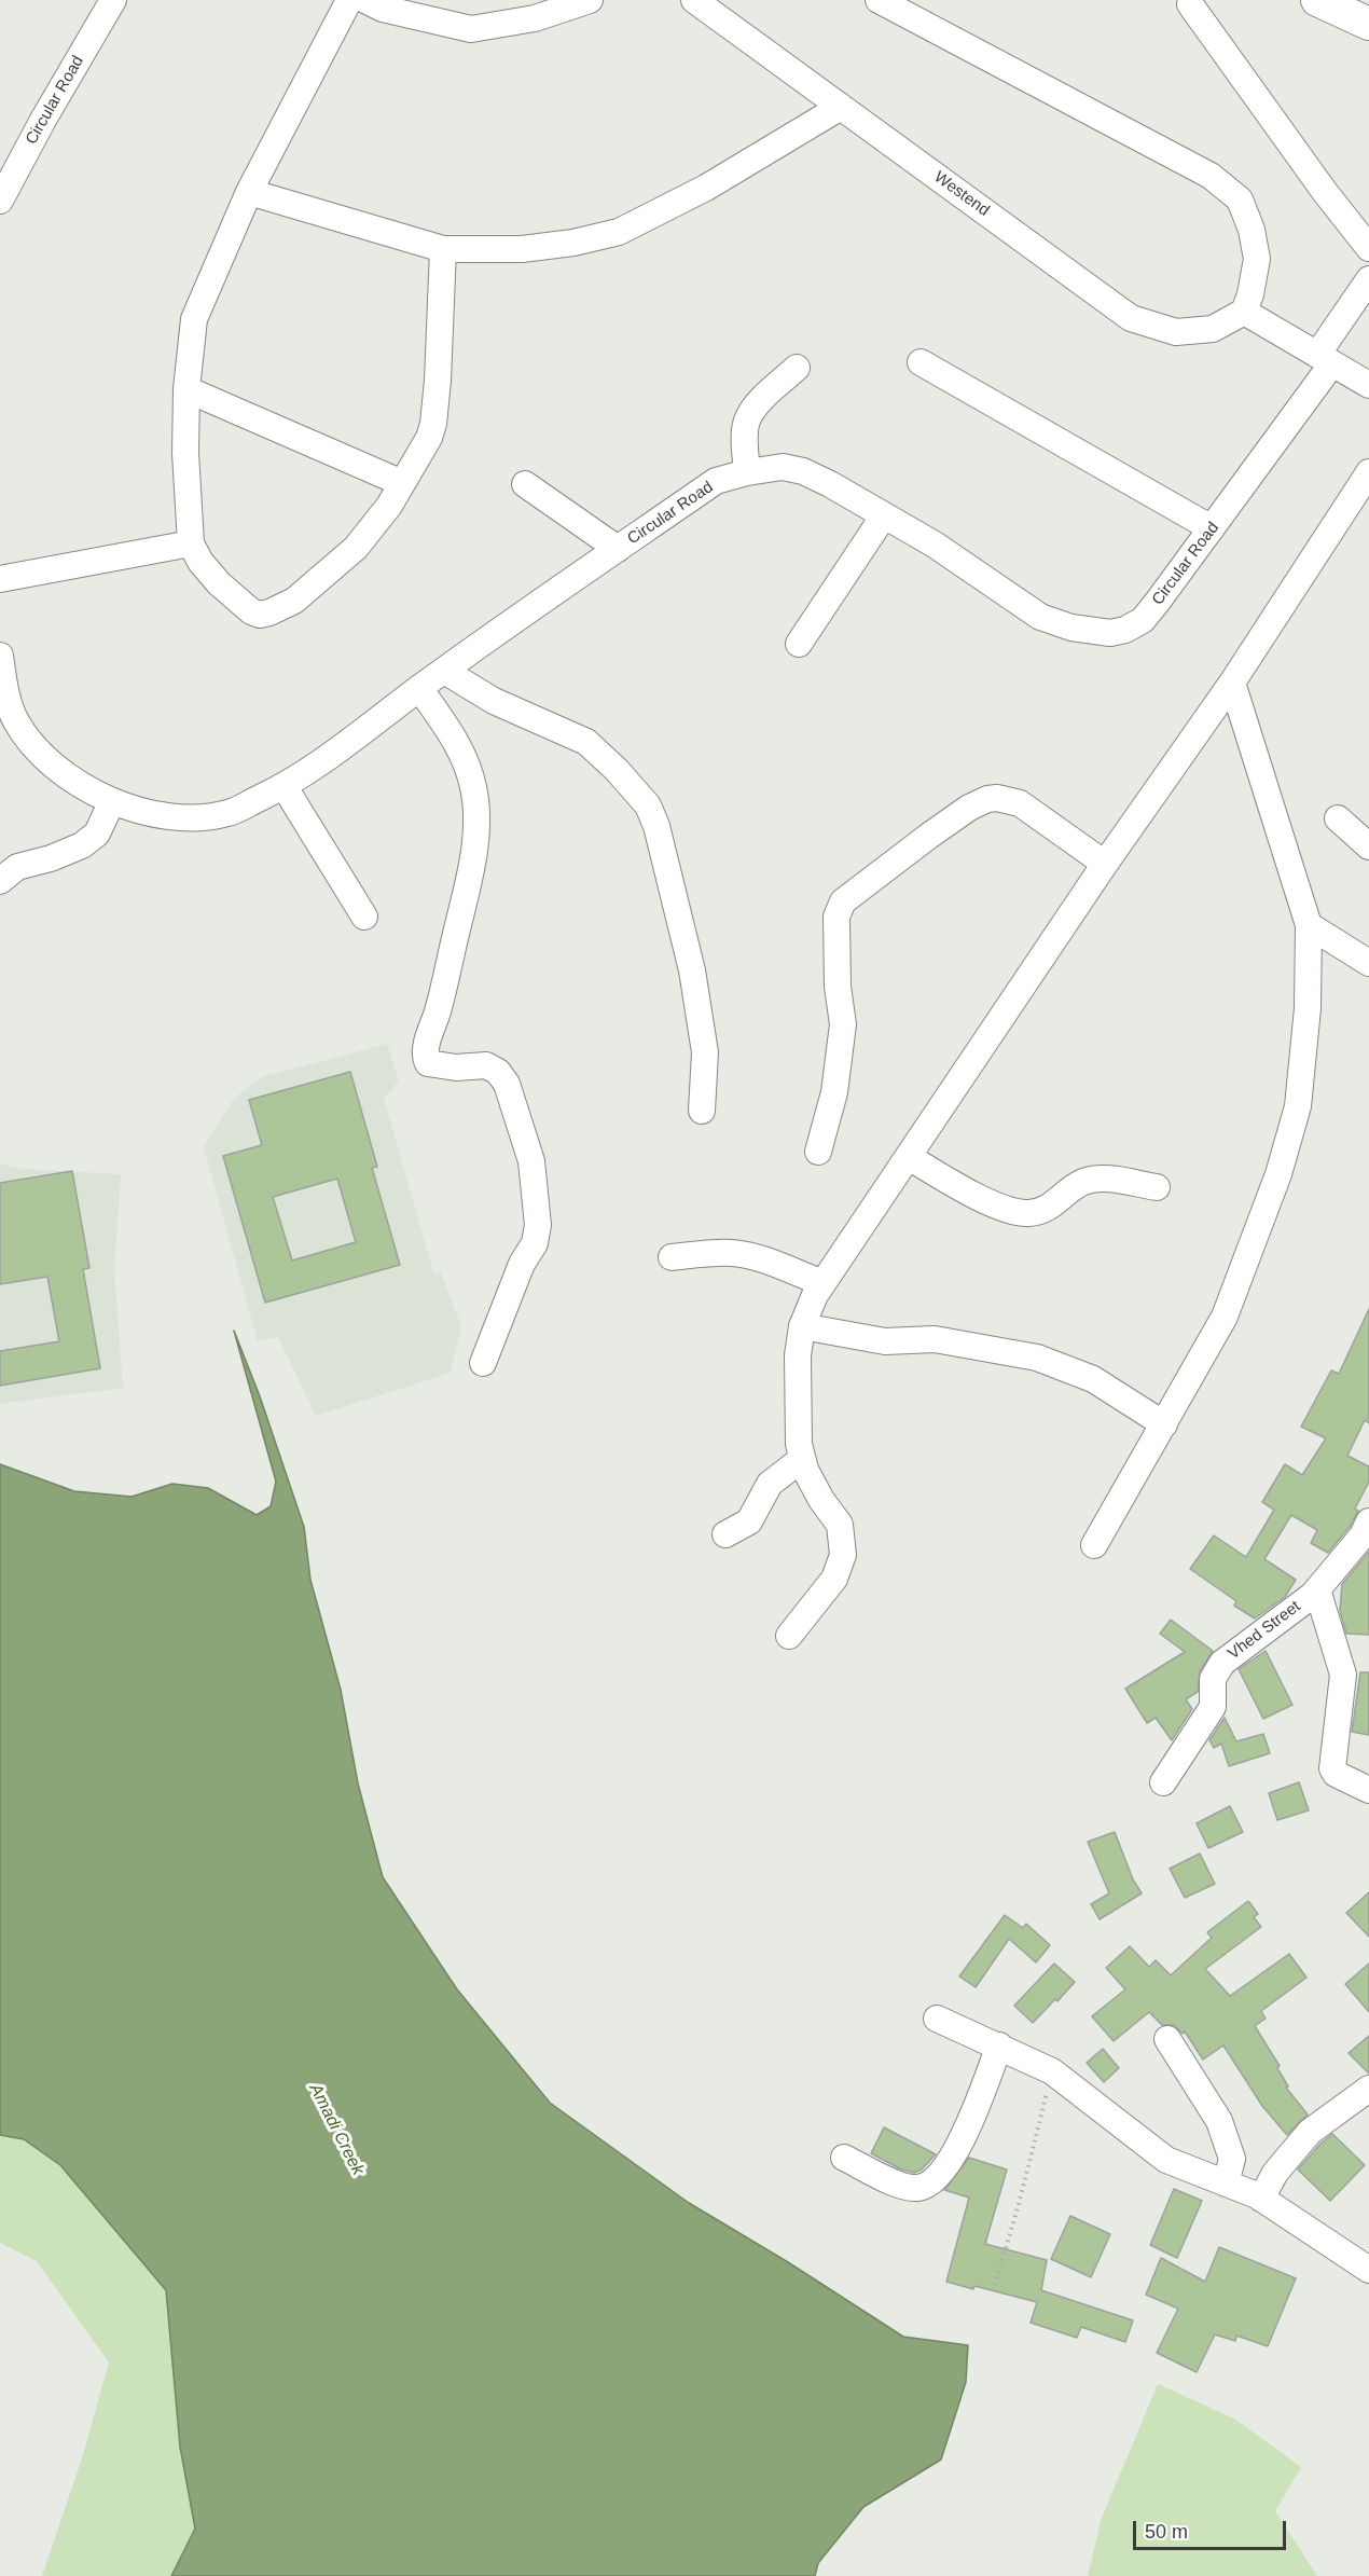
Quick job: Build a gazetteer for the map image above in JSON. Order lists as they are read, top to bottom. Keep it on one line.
{"streets":{"street":["Circular Road","Westend","Vhed Street"]},"water":["Amadi Creek"],"scale_bar":"50 m"}
